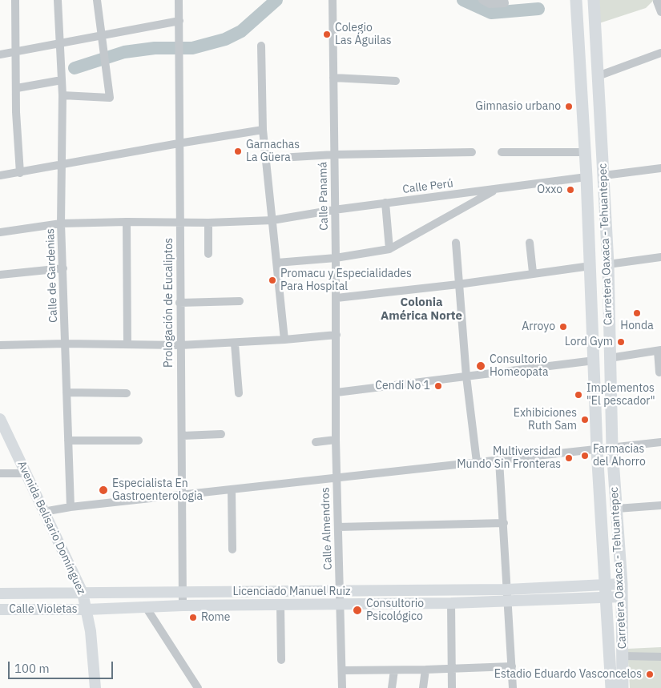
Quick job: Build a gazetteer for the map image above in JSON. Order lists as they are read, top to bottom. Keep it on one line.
{"streets":{"main road":["Carretera Oaxaca - Tehuantepec"],"street":["Calle Perú","Calle Panamá","Calle de Gardenias","Prologación de Eucaliptos","Avenida Belisario Domínguez","Calle Almendros","Licenciado Manuel Ruiz","Calle Violetas"]},"crossings":[["Calle Perú","Calle Panamá"],["Calle Perú","Carretera Oaxaca - Tehuantepec"],["Calle Perú","Calle de Gardenias"],["Calle Perú","Prologación de Eucaliptos"],["Calle Panamá","Calle Almendros"],["Carretera Oaxaca - Tehuantepec","Licenciado Manuel Ruiz"],["Prologación de Eucaliptos","Licenciado Manuel Ruiz"],["Avenida Belisario Domínguez","Licenciado Manuel Ruiz"],["Avenida Belisario Domínguez","Calle Violetas"],["Calle Almendros","Licenciado Manuel Ruiz"],["Licenciado Manuel Ruiz","Calle Violetas"]],"districts":["Colonia América Norte"],"places":["Colegio Las Águilas","Gimnasio urbano","Garnachas La Güera","Oxxo","Promacu y Especialidades Para Hospital","Honda","Arroyo","Lord Gym","Consultorio Homeopata","Cendi No 1","Implementos \"El pescador\"","Exhibiciones Ruth Sam","Farmacias del Ahorro","Multiversidad Mundo Sin Fronteras","Especialista En Gastroenterologia","Consultorio Psicológico","Rome","Estadio Eduardo Vasconcelos"],"scale_bar":"100 m"}
